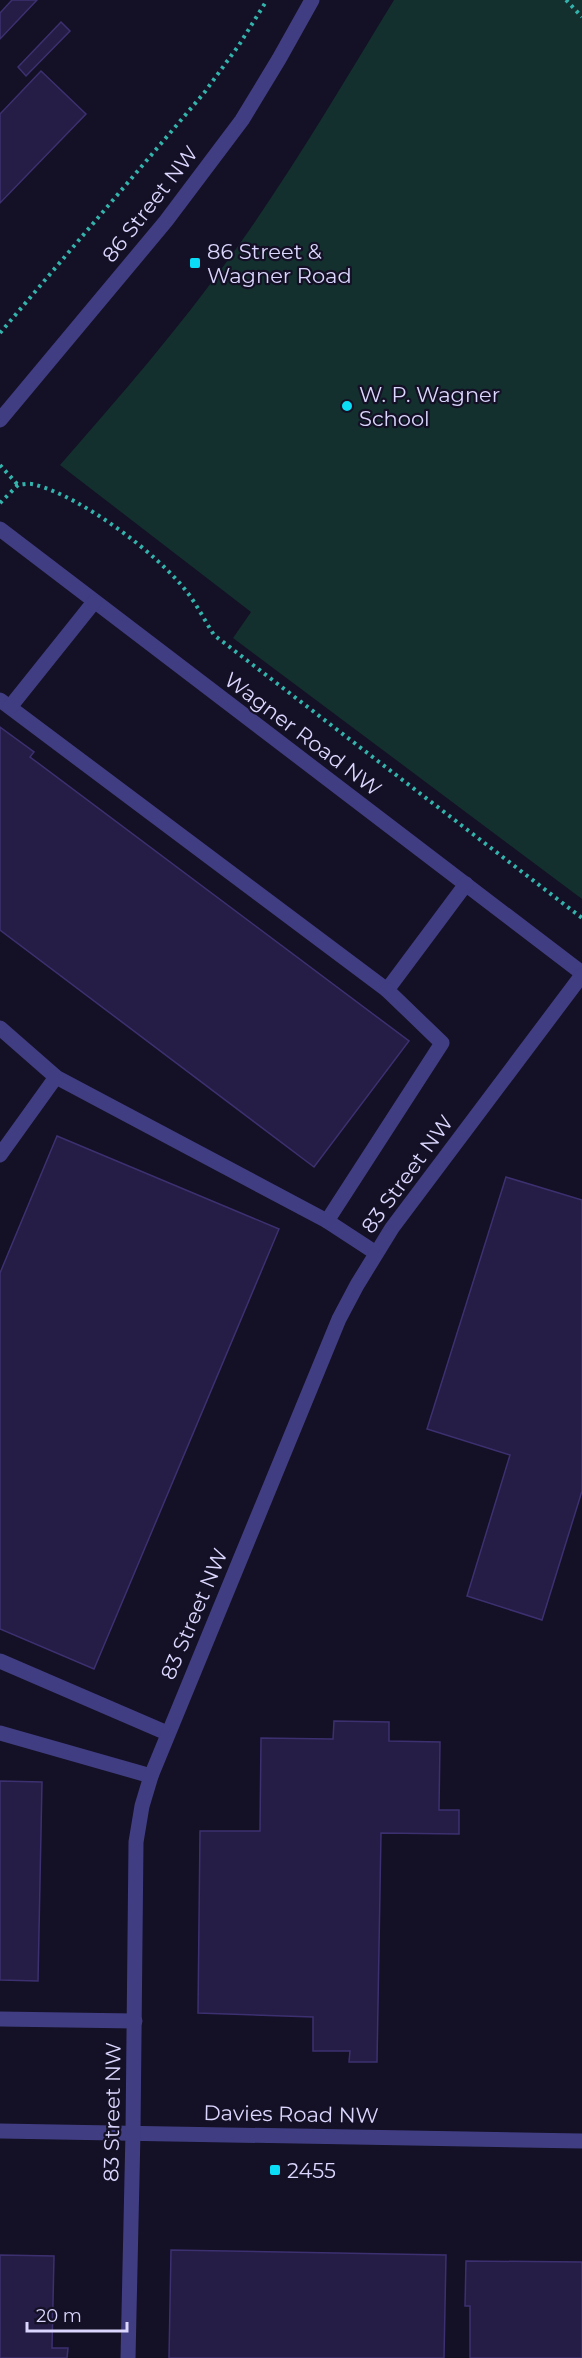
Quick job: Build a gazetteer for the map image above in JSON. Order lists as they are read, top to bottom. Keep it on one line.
{"streets":{"street":["86 Street NW","Wagner Road NW","83 Street NW","Davies Road NW"]},"crossings":[["Wagner Road NW","83 Street NW"],["83 Street NW","Davies Road NW"]],"places":{"transit":["86 Street & Wagner Road","2455"],"other":["W. P. Wagner School"]},"scale_bar":"20 m"}
